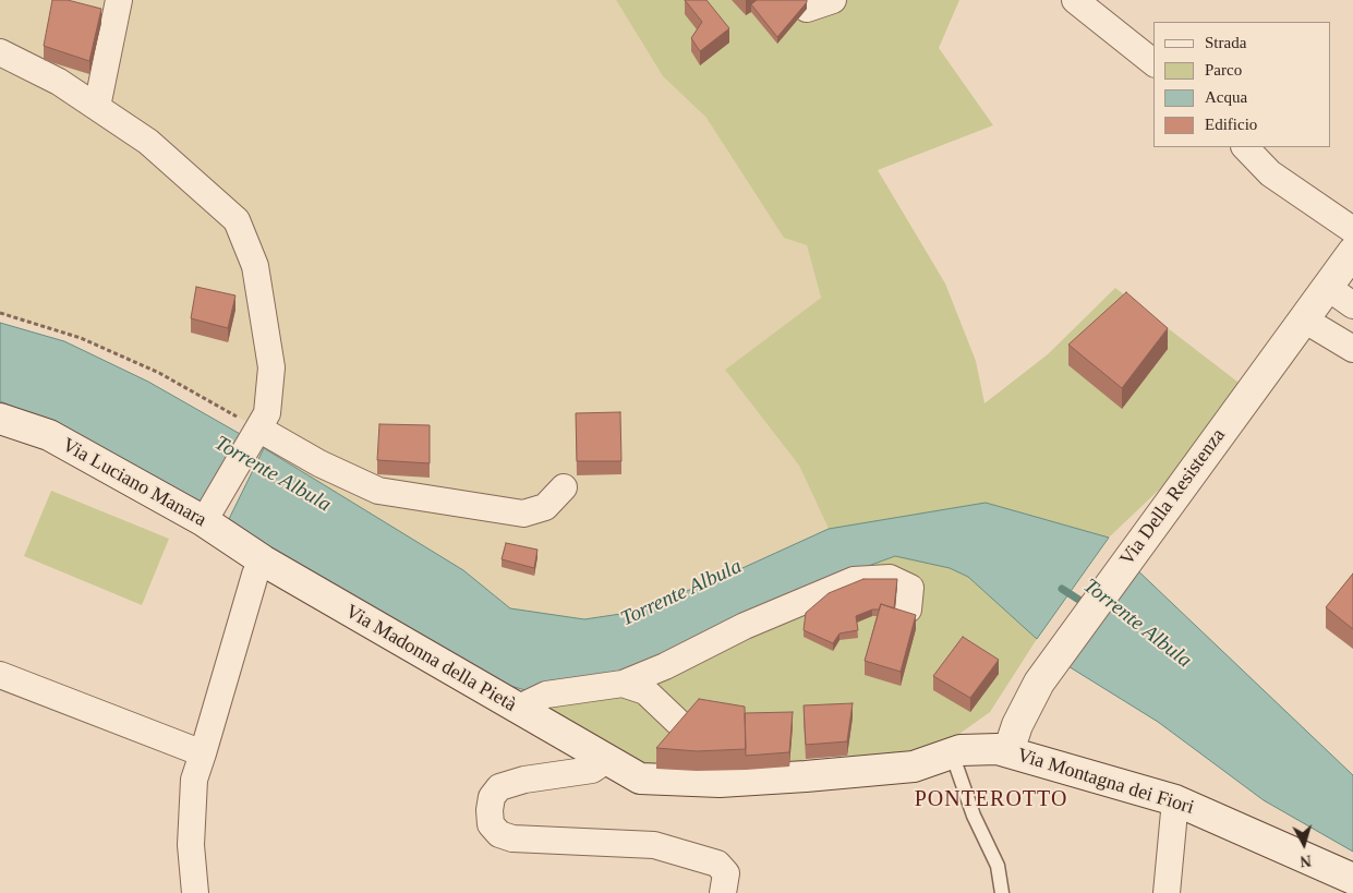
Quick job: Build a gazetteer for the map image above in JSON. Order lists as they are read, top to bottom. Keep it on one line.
{"streets":{"main road":["Via Luciano Manara","Via Della Resistenza","Via Madonna della Pietà","Via Montagna dei Fiori"]},"crossings":[["Via Luciano Manara","Via Madonna della Pietà"],["Via Della Resistenza","Via Madonna della Pietà"],["Via Della Resistenza","Via Montagna dei Fiori"],["Via Madonna della Pietà","Via Montagna dei Fiori"]],"districts":["PONTEROTTO"],"water":["Torrente Albula"],"legend":["Strada","Parco","Acqua","Edificio"],"north":"bottom"}
